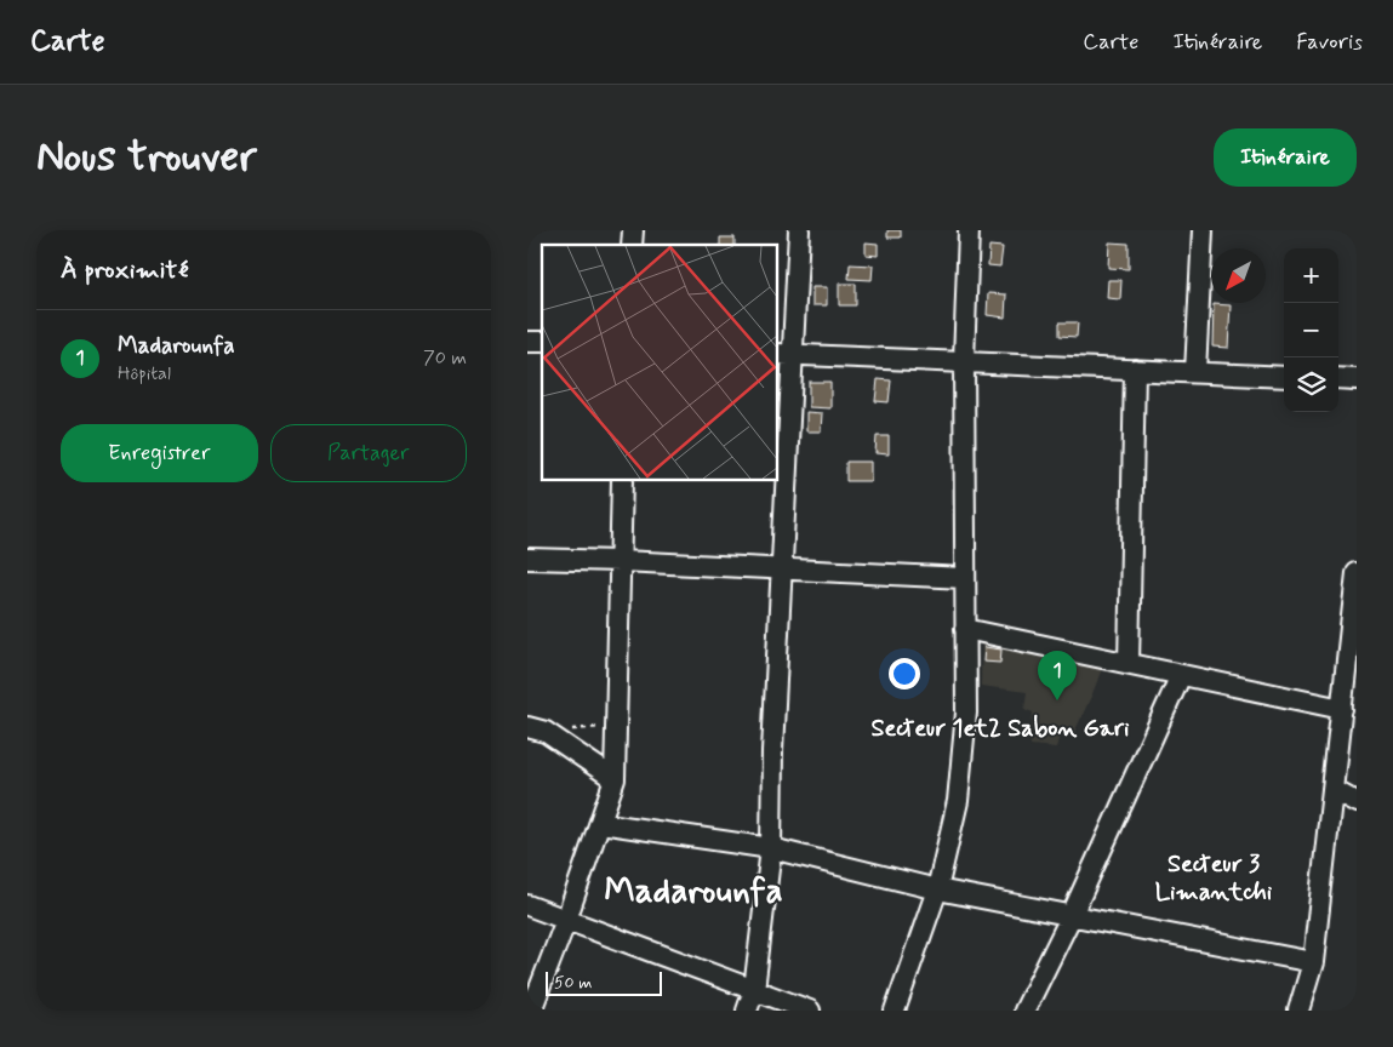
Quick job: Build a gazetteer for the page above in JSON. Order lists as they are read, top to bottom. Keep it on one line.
{"districts":["Secteur 1et2 Sabon Gari","Secteur 3 Limantchi","Madarounfa"],"scale_bar":"50 m","north":"bottom left","page":{"header":"Carte","nav":["Carte","Itinéraire","Favoris"],"buttons":["Itinéraire",["Enregistrer","Partager"]],"title":"Nous trouver","heading":"À proximité","map_buttons":["+","−"],"list":[{"mark":"1","name":"Madarounfa","note":"Hôpital","value":"70 m"}],"pins":"1","scale":"50 m"}}
